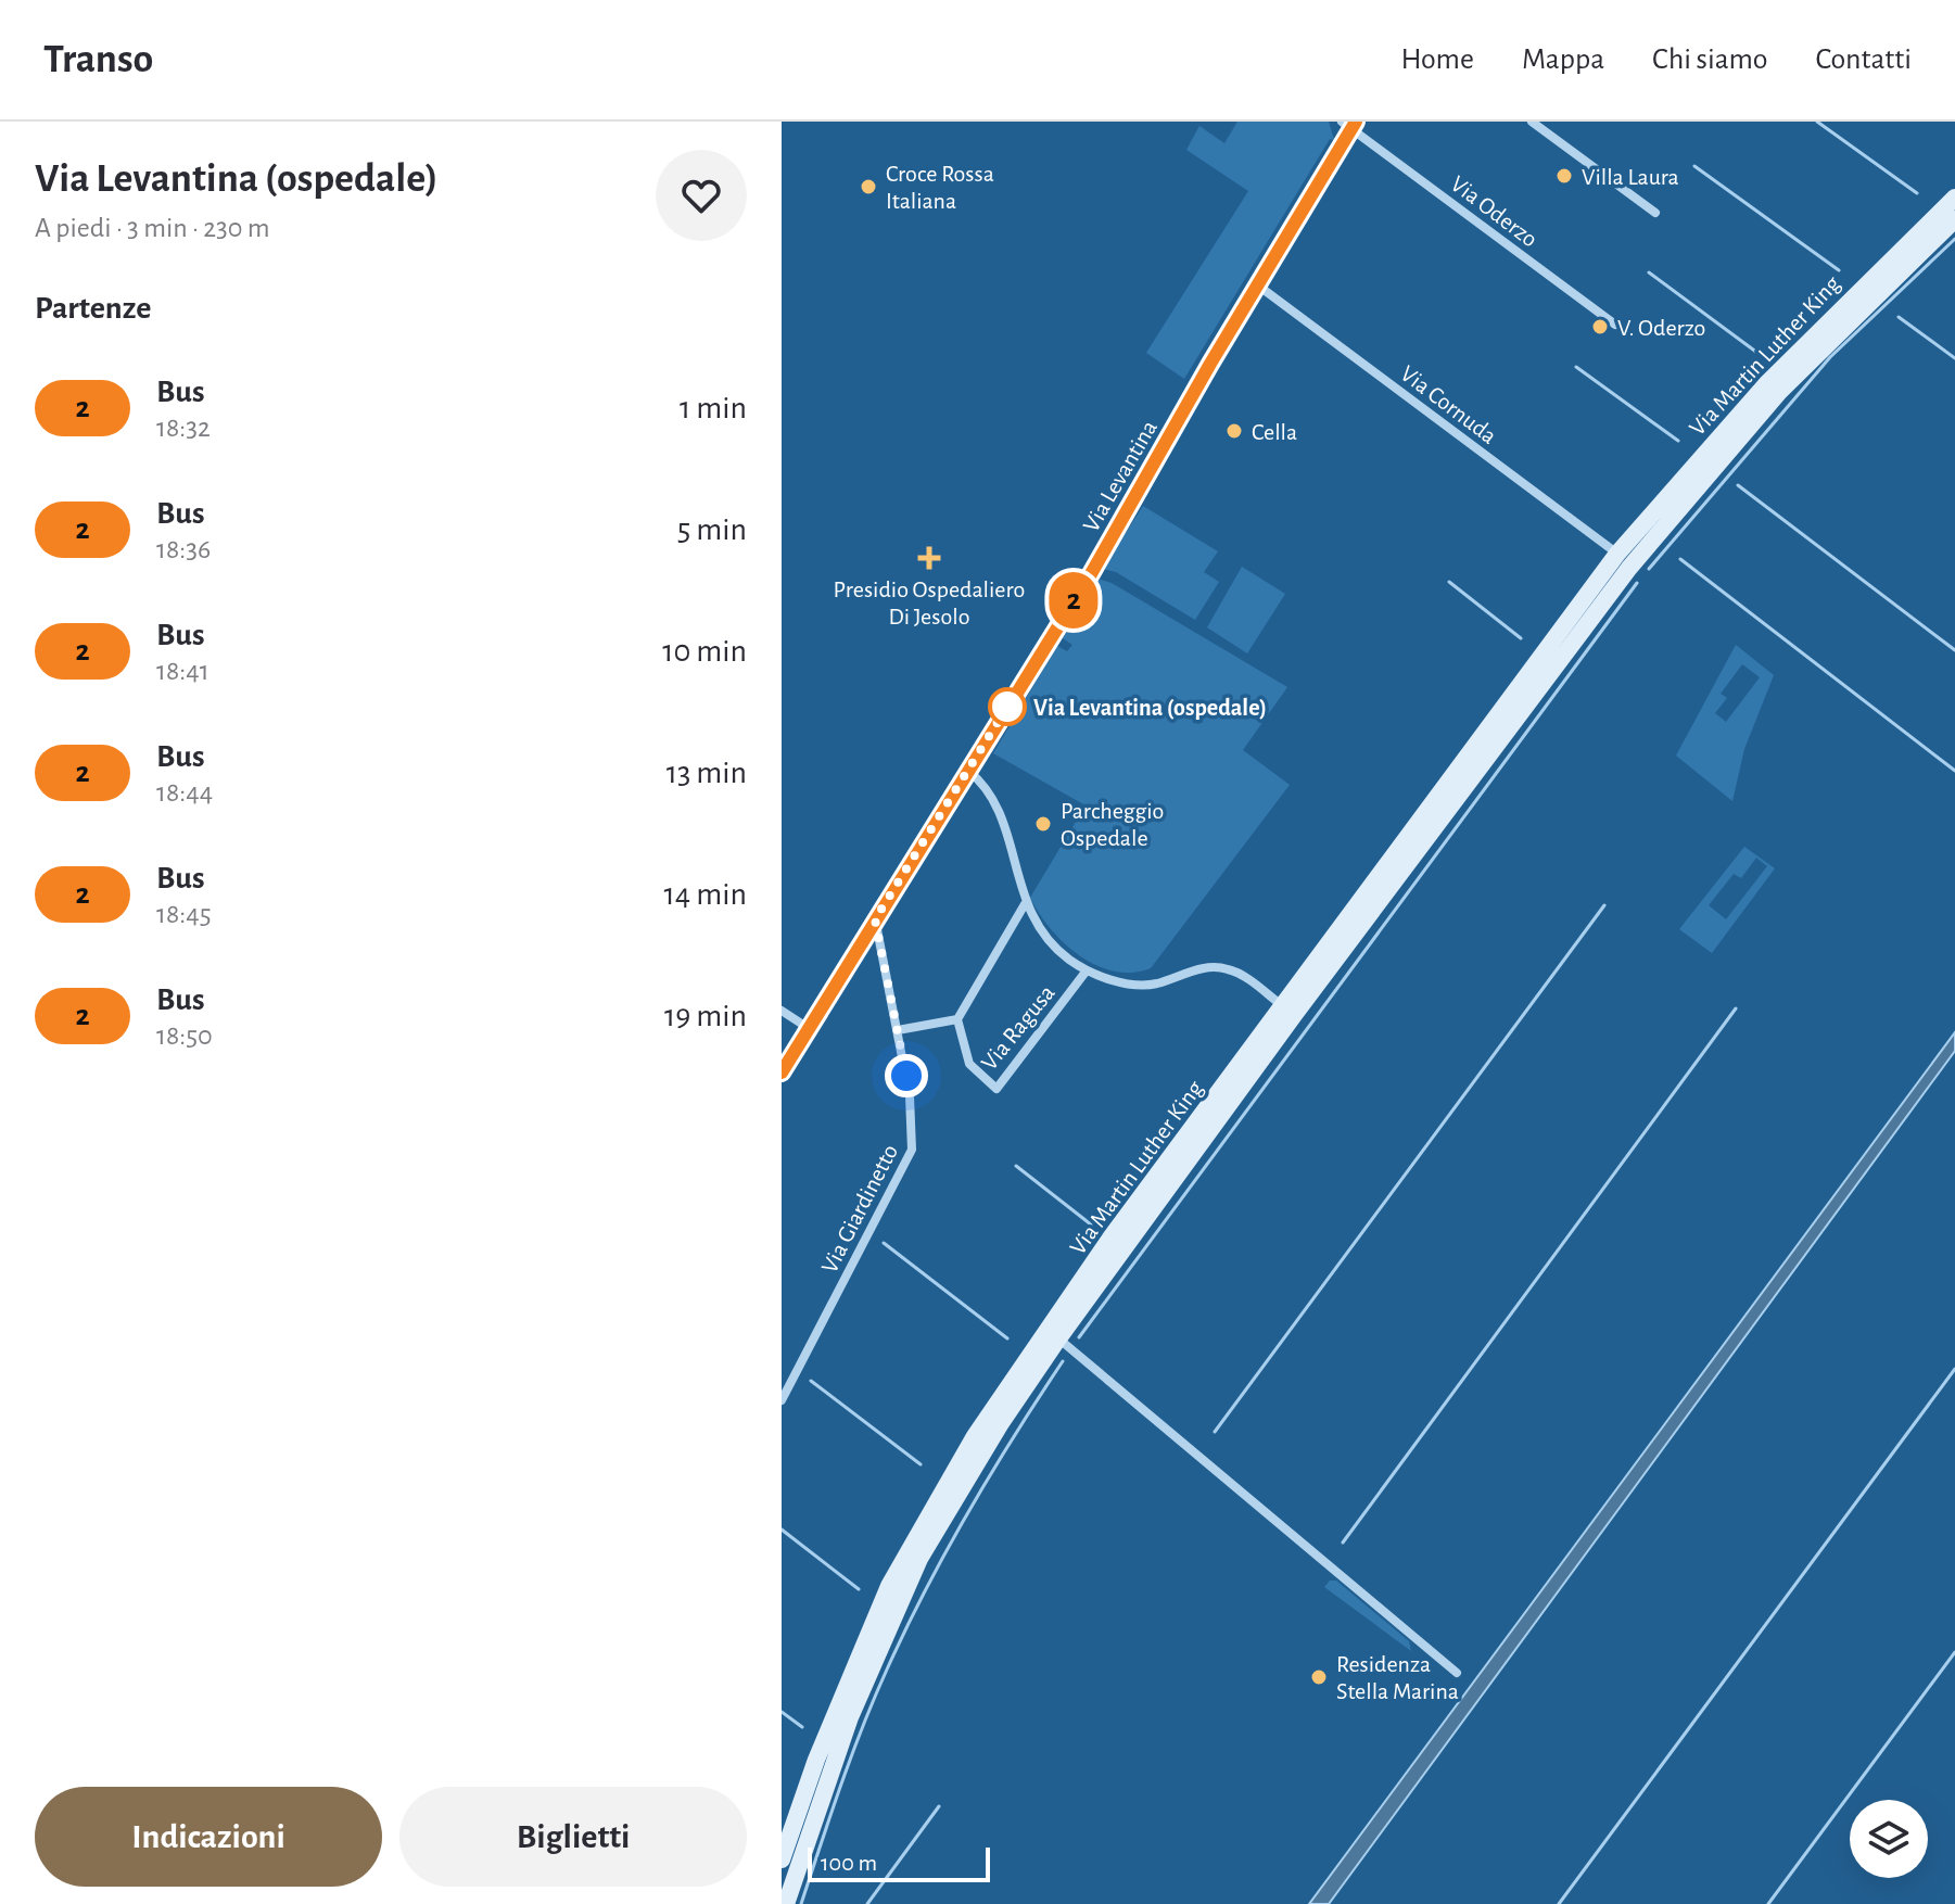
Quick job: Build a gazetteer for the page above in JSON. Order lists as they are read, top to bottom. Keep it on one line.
{"streets":{"main road":["Via Martin Luther King"],"street":["Via Oderzo","Via Cornuda","Via Levantina","Via Ragusa","Via Giardinetto"]},"crossings":[["Via Oderzo","Via Levantina"],["Via Martin Luther King","Via Cornuda"],["Via Cornuda","Via Levantina"],["Via Levantina","Via Giardinetto"]],"places":{"other":["Villa Laura","Croce Rossa Italiana","V. Oderzo","Cella","Via Levantina (ospedale)","Parcheggio Ospedale","Residenza Stella Marina"],"health":["Presidio Ospedaliero Di Jesolo"]},"lines":["bus line 2"],"scale_bar":"100 m","page":{"header":"Transo","nav":["Home","Mappa","Chi siamo","Contatti"],"heading":[["Via Levantina (ospedale)","A piedi · 3 min · 230 m"],"Partenze"],"on_map":"2","list":[{"mark":"2","name":"Bus","note":"18:32","value":"1 min"},{"mark":"2","name":"Bus","note":"18:36","value":"5 min"},{"mark":"2","name":"Bus","note":"18:41","value":"10 min"},{"mark":"2","name":"Bus","note":"18:44","value":"13 min"},{"mark":"2","name":"Bus","note":"18:45","value":"14 min"},{"mark":"2","name":"Bus","note":"18:50","value":"19 min"}],"buttons":["Indicazioni","Biglietti"],"scale":"100 m"}}
